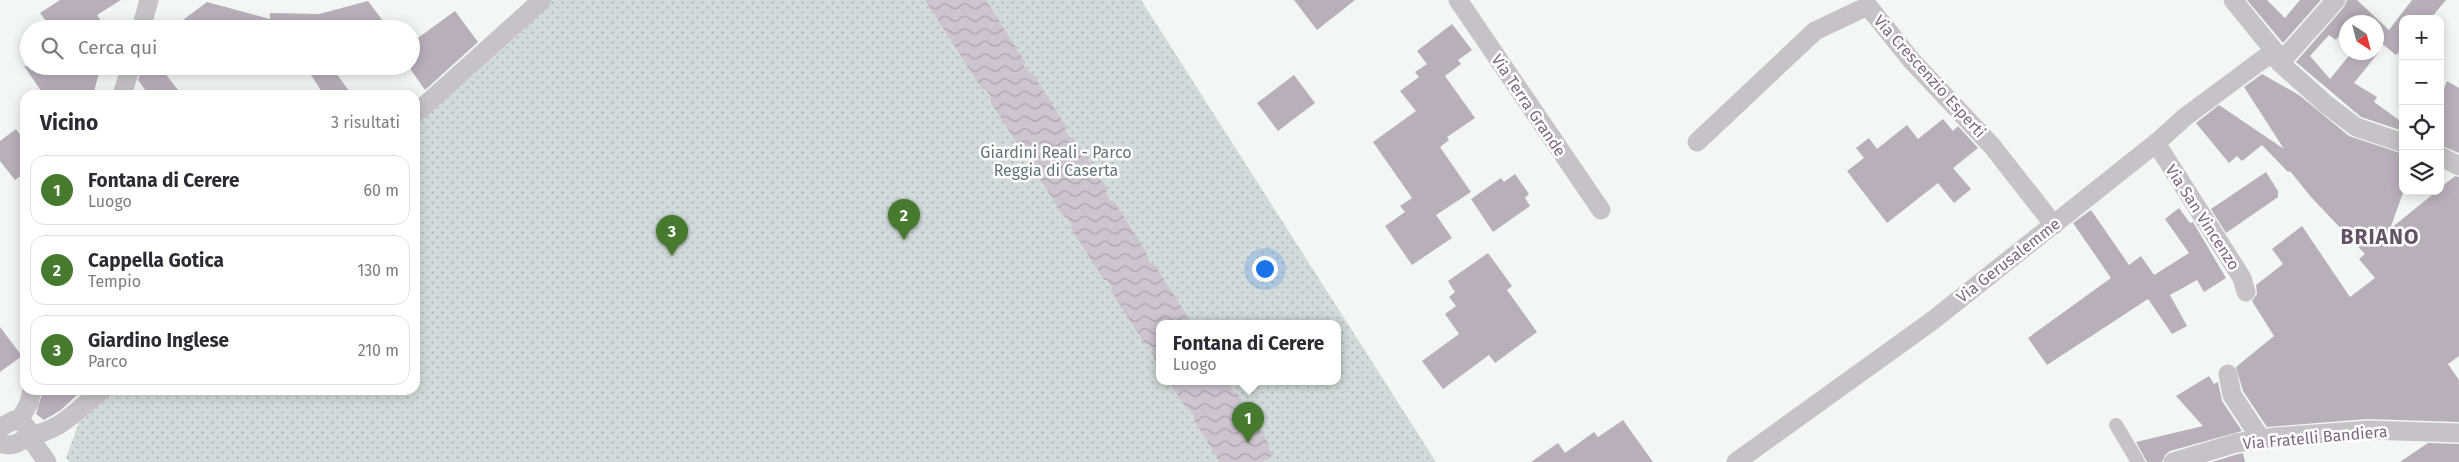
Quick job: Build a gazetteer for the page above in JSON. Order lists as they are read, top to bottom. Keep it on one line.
{"streets":{"street":["Via Crescenzio Esperti","Via Terra Grande","Via San Vincenzo","Via Gerusalemme","Via Fratelli Bandiera"]},"crossings":[["Via Crescenzio Esperti","Via Gerusalemme"],["Via San Vincenzo","Via Gerusalemme"]],"districts":["BRIANO"],"parks":["Giardini Reali - Parco Reggia di Caserta"],"north":"bottom right","page":{"map_buttons":["+","−"],"search":"Cerca qui","heading":["Vicino","3 risultati"],"list":[{"mark":"1","name":"Fontana di Cerere","note":"Luogo","value":"60 m"},{"mark":"2","name":"Cappella Gotica","note":"Tempio","value":"130 m"},{"mark":"3","name":"Giardino Inglese","note":"Parco","value":"210 m"}],"pins":["2","3","1"],"popup":["Fontana di Cerere","Luogo"]}}
